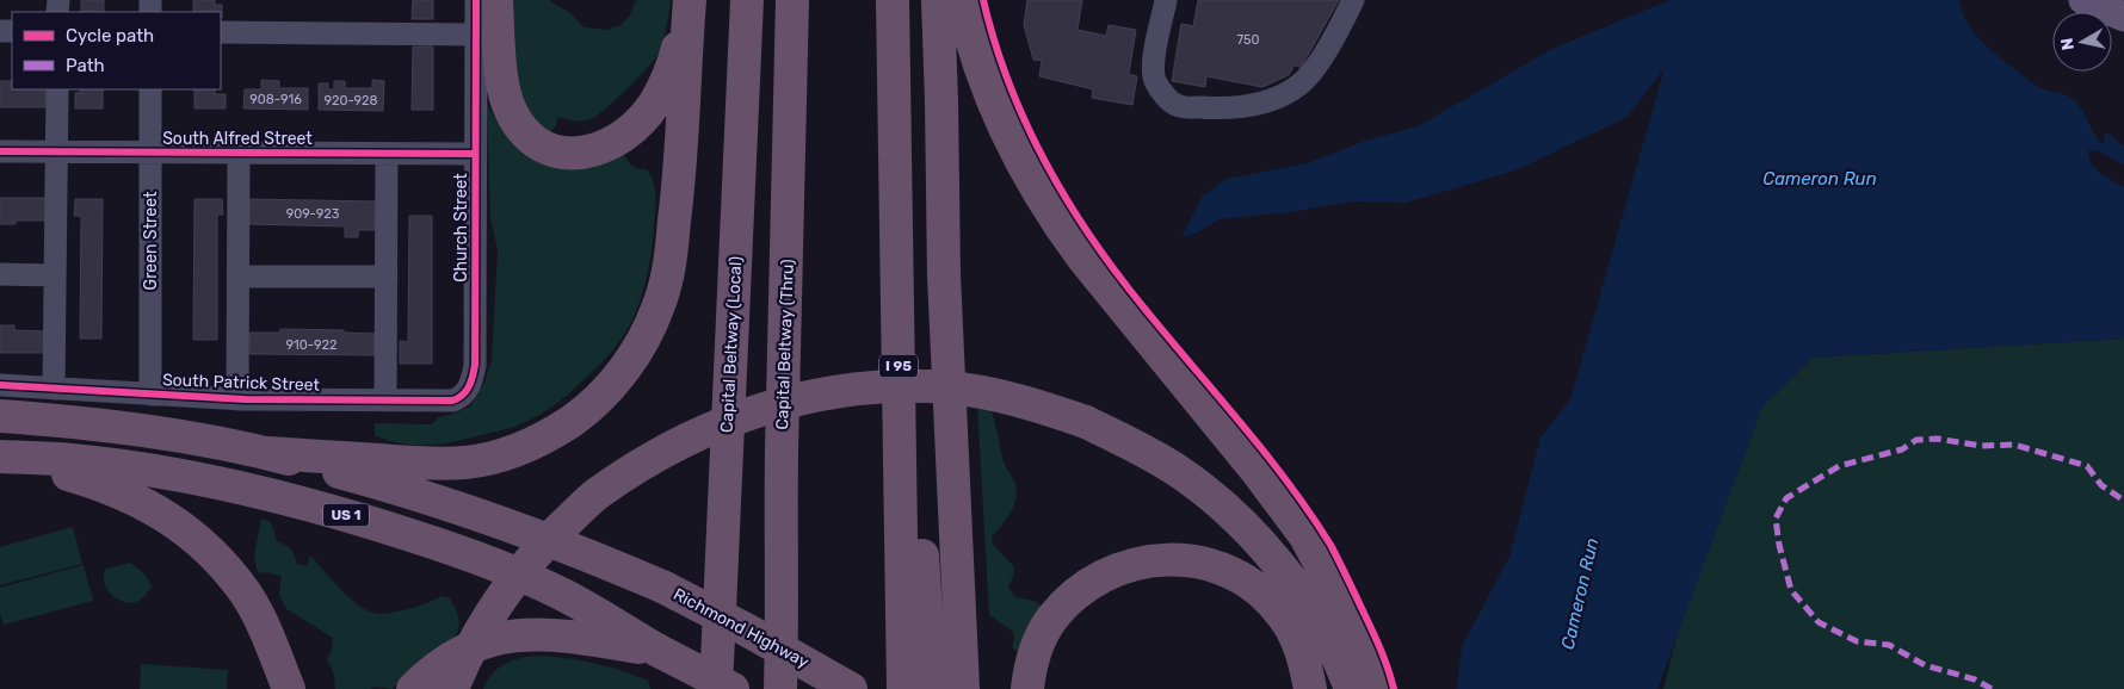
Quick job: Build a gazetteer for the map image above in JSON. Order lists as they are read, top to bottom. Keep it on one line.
{"streets":{"highway":["Capital Beltway (Local)","Capital Beltway (Thru)","I 95","US 1","Richmond Highway"],"street":["South Alfred Street","Church Street","Green Street","South Patrick Street"]},"crossings":[["South Alfred Street","Church Street"],["South Alfred Street","Green Street"],["Church Street","South Patrick Street"],["Green Street","South Patrick Street"],["US 1","Richmond Highway"]],"water":["Cameron Run"],"house_numbers":["750","908-916","920-928","909-923","910-922"],"legend":["Cycle path","Path"],"north":"left"}
